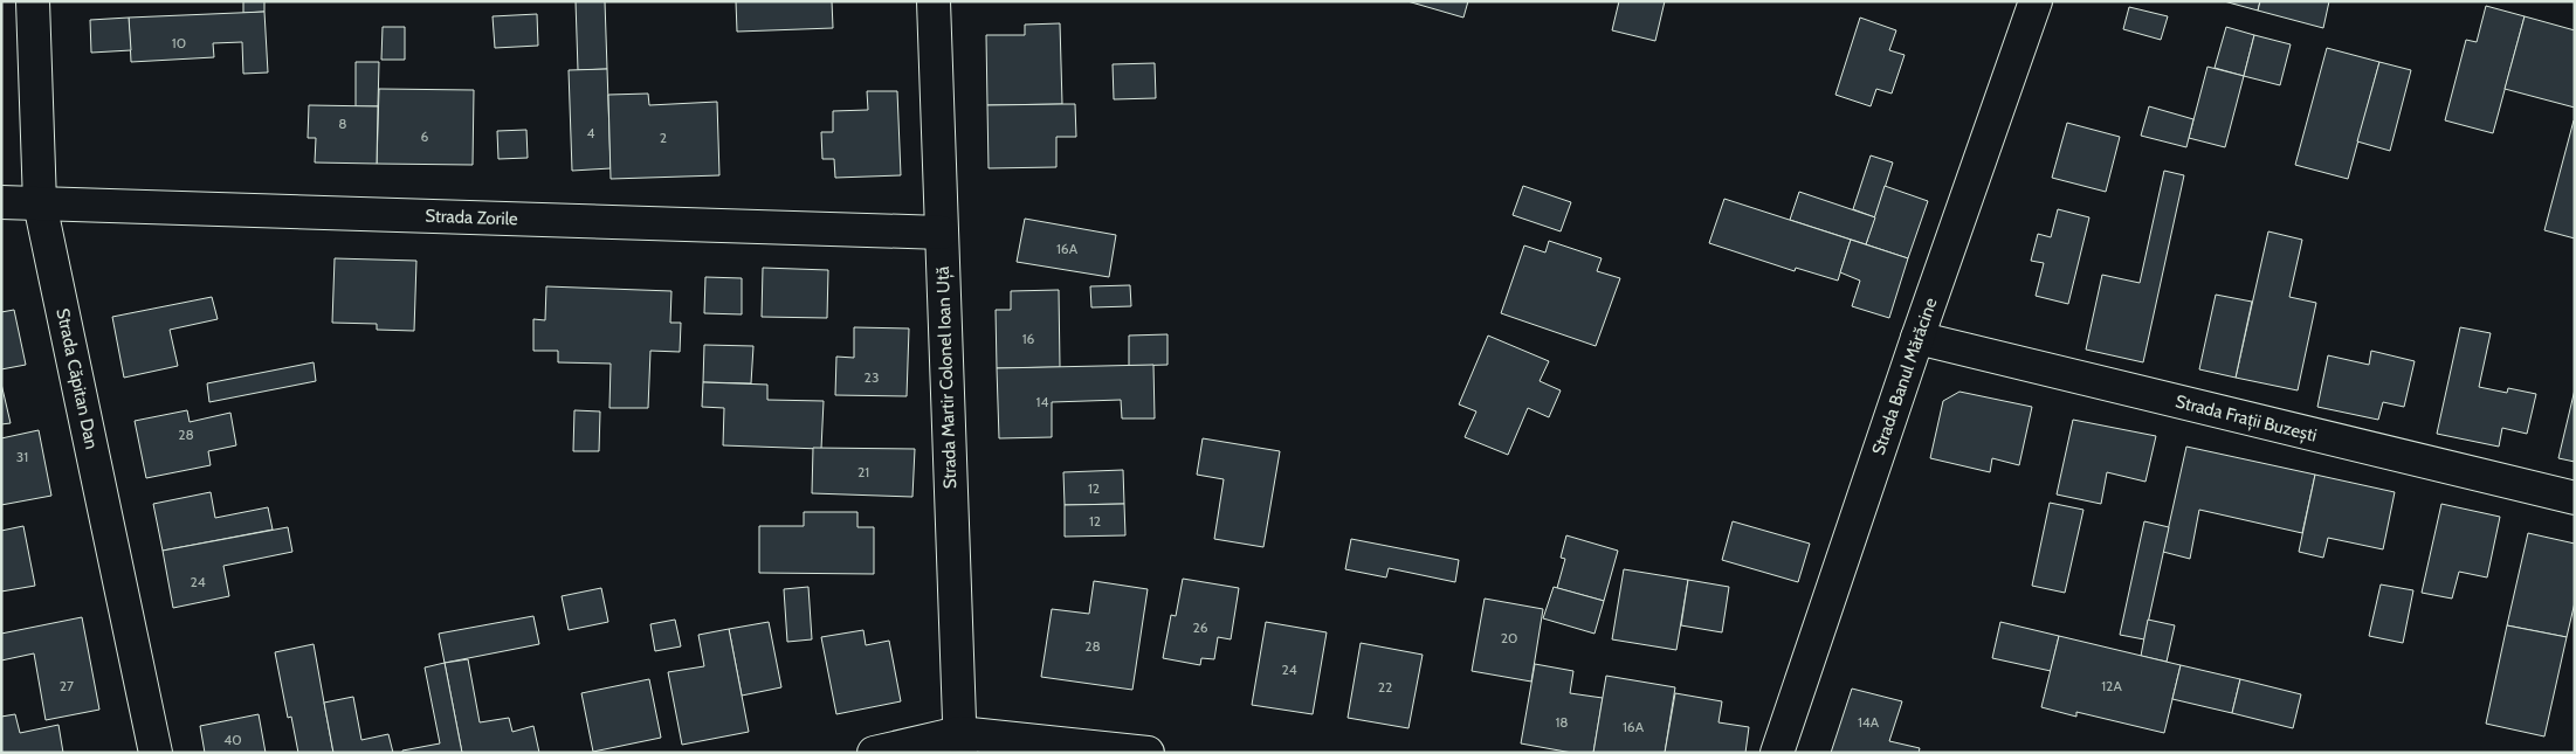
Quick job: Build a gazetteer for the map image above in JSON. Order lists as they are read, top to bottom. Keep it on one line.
{"streets":{"street":["Strada Zorile","Strada Banul Mărăcine","Strada Martir Colonel Ioan Uță","Strada Căpitan Dan","Strada Frații Buzești"]},"crossings":[["Strada Zorile","Strada Martir Colonel Ioan Uță"],["Strada Zorile","Strada Căpitan Dan"],["Strada Banul Mărăcine","Strada Frații Buzești"]],"house_numbers":["10","8","4","6","2","16A","16","23","14","28","31","21","12","12","24","26","20","28","24","27","12A","22","18","14A","16A","40"]}
